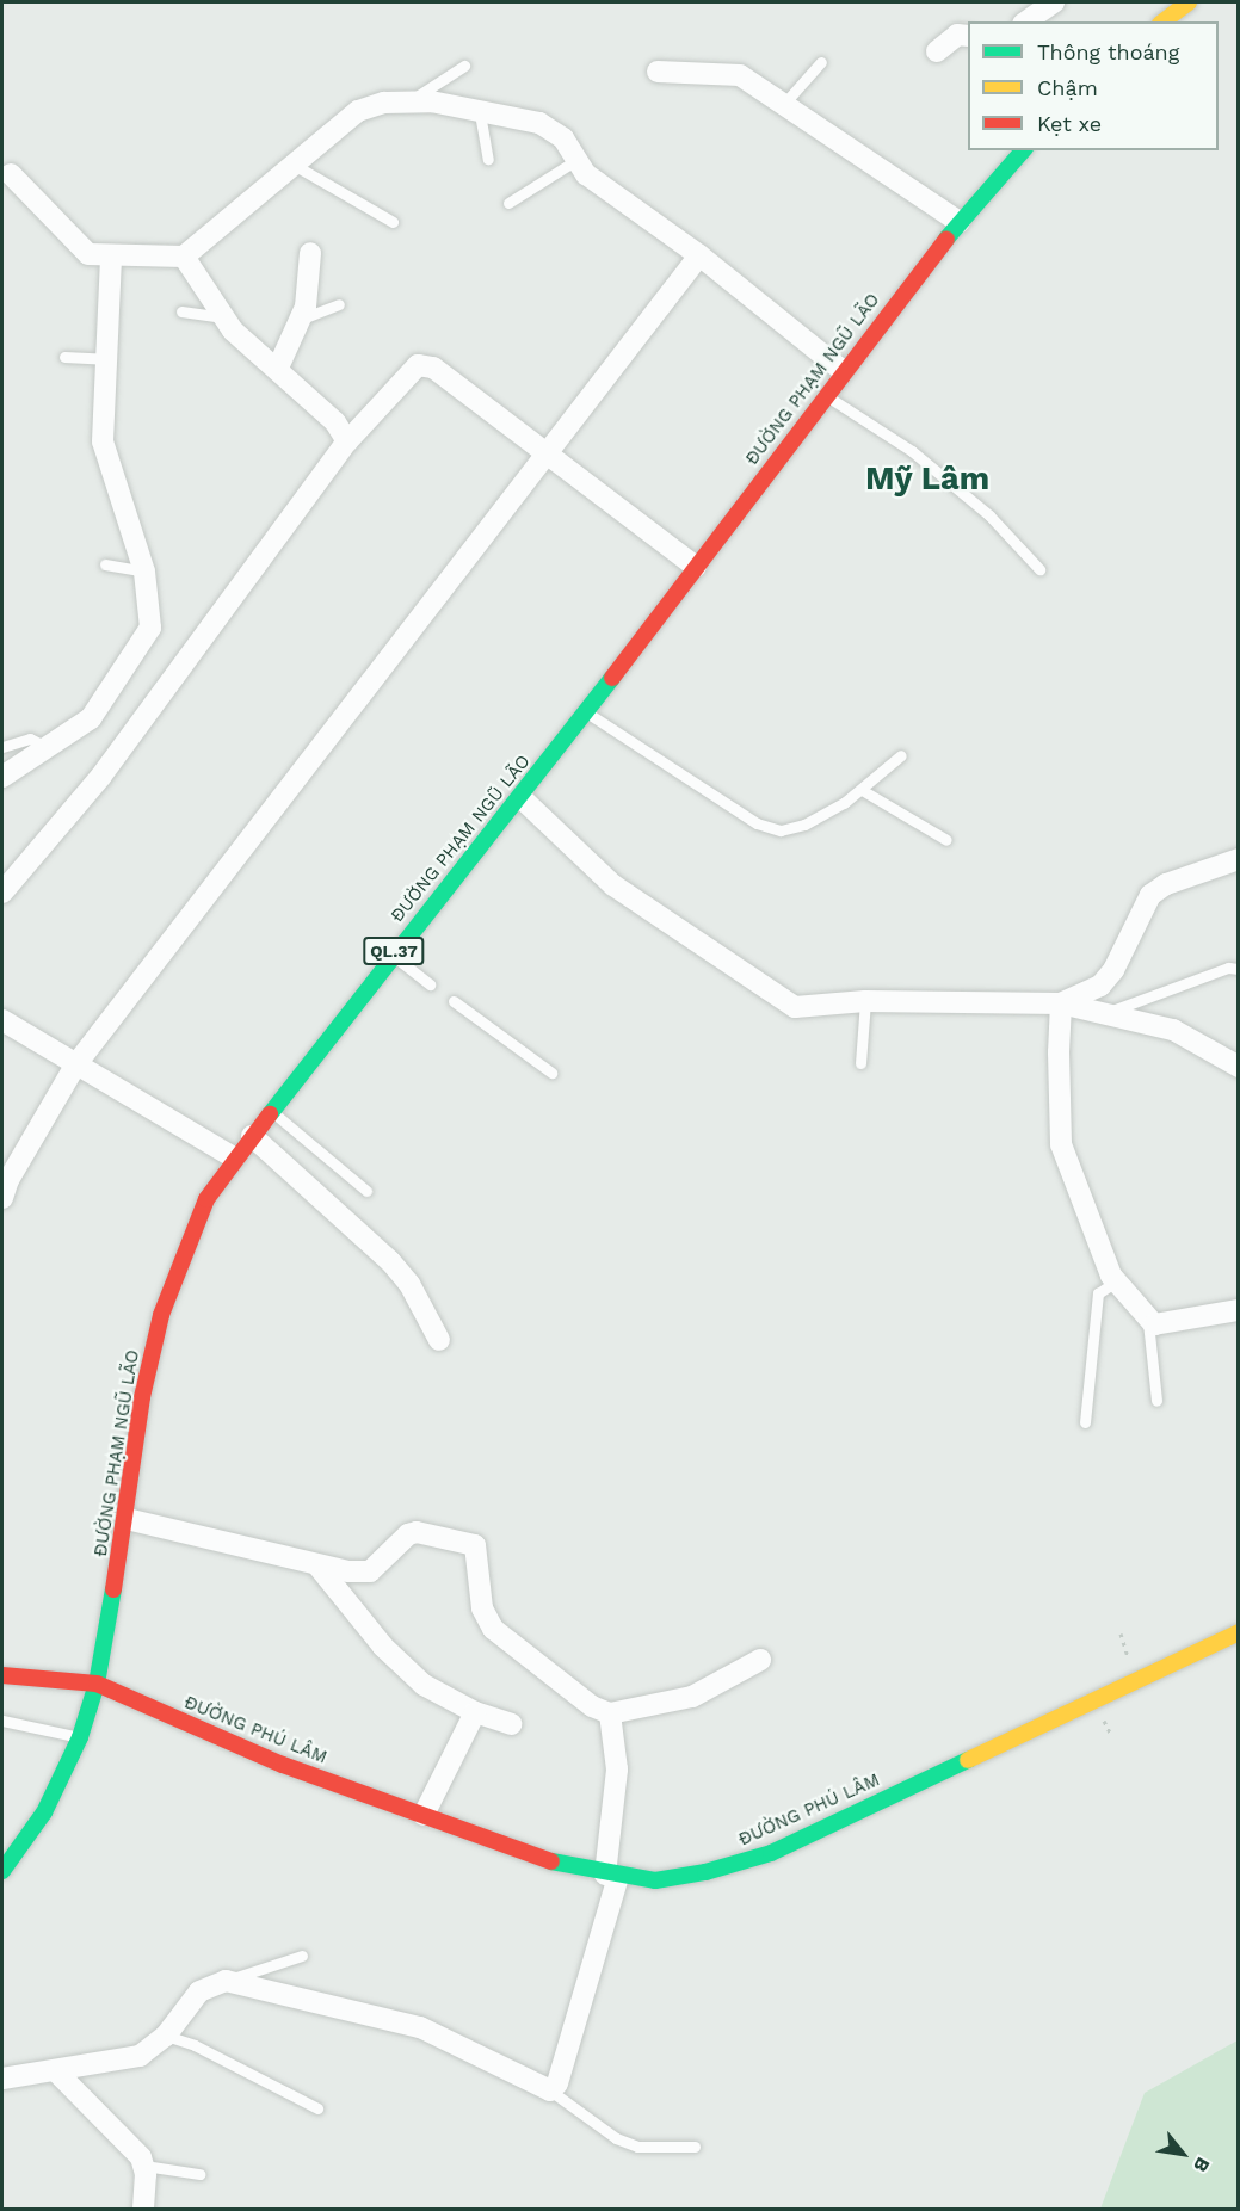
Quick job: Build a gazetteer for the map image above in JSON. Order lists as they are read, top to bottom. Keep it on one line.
{"streets":{"main road":["ĐƯỜNG PHẠM NGŨ LÃO","QL.37","ĐƯỜNG PHÚ LÂM"]},"crossings":[["ĐƯỜNG PHẠM NGŨ LÃO","ĐƯỜNG PHÚ LÂM"]],"districts":["Mỹ Lâm"],"legend":["Thông thoáng","Chậm","Kẹt xe"],"north":"bottom right"}
